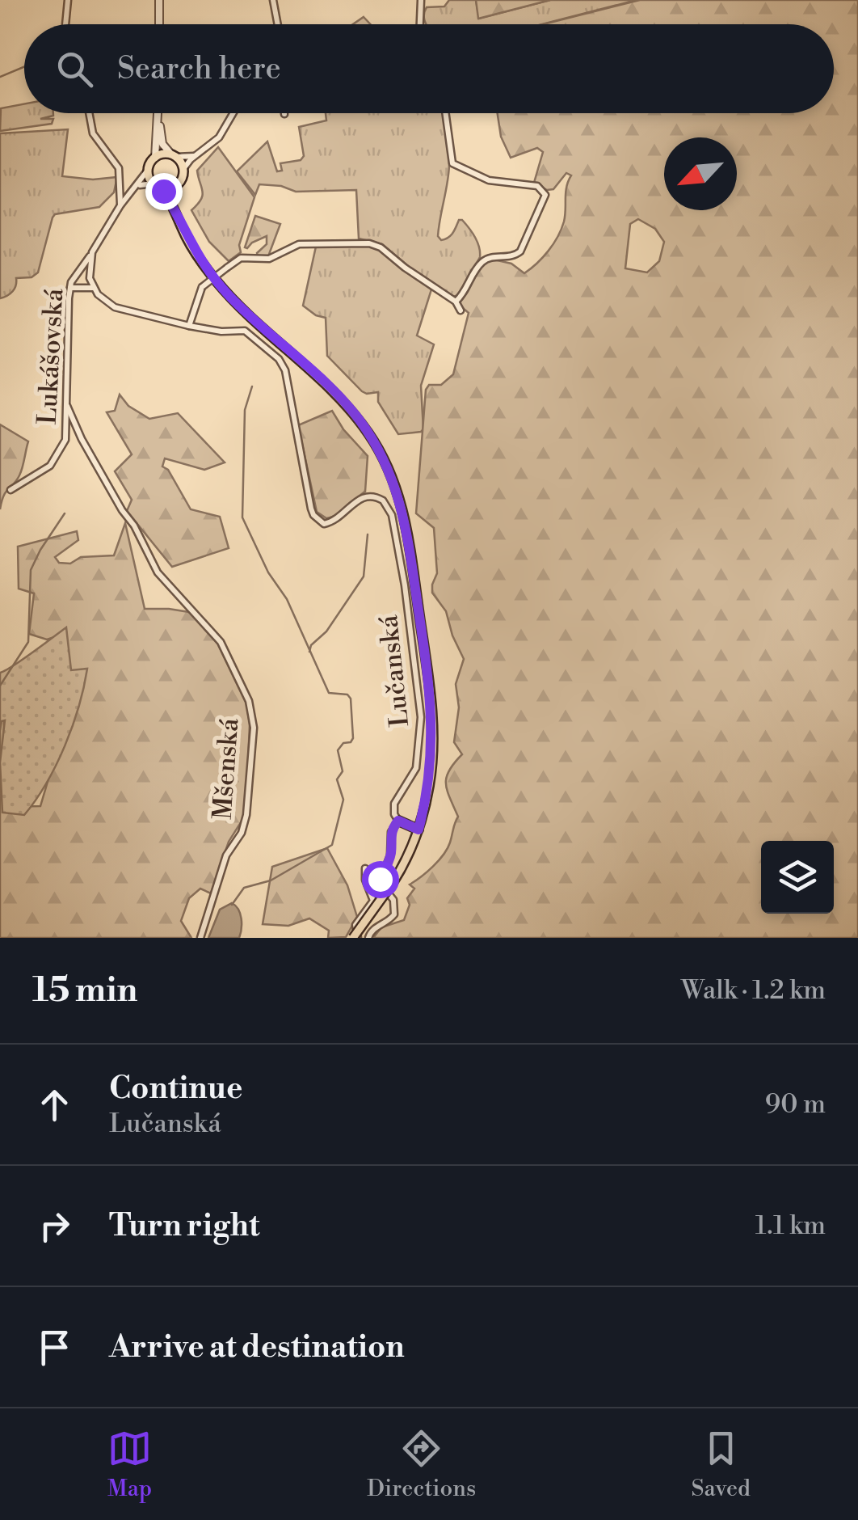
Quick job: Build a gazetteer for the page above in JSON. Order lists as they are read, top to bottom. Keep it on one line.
{"streets":{"street":["Lukášovská","Lučanská","Mšenská"]},"crossings":[["Lukášovská","Mšenská"]],"north":"bottom left","page":{"search":"Search here","heading":["15 min","Walk · 1.2 km"],"list":[["Continue","Lučanská","90 m"],["Turn right","1.1 km"],"Arrive at destination"],"nav":["Map","Directions","Saved"]}}
